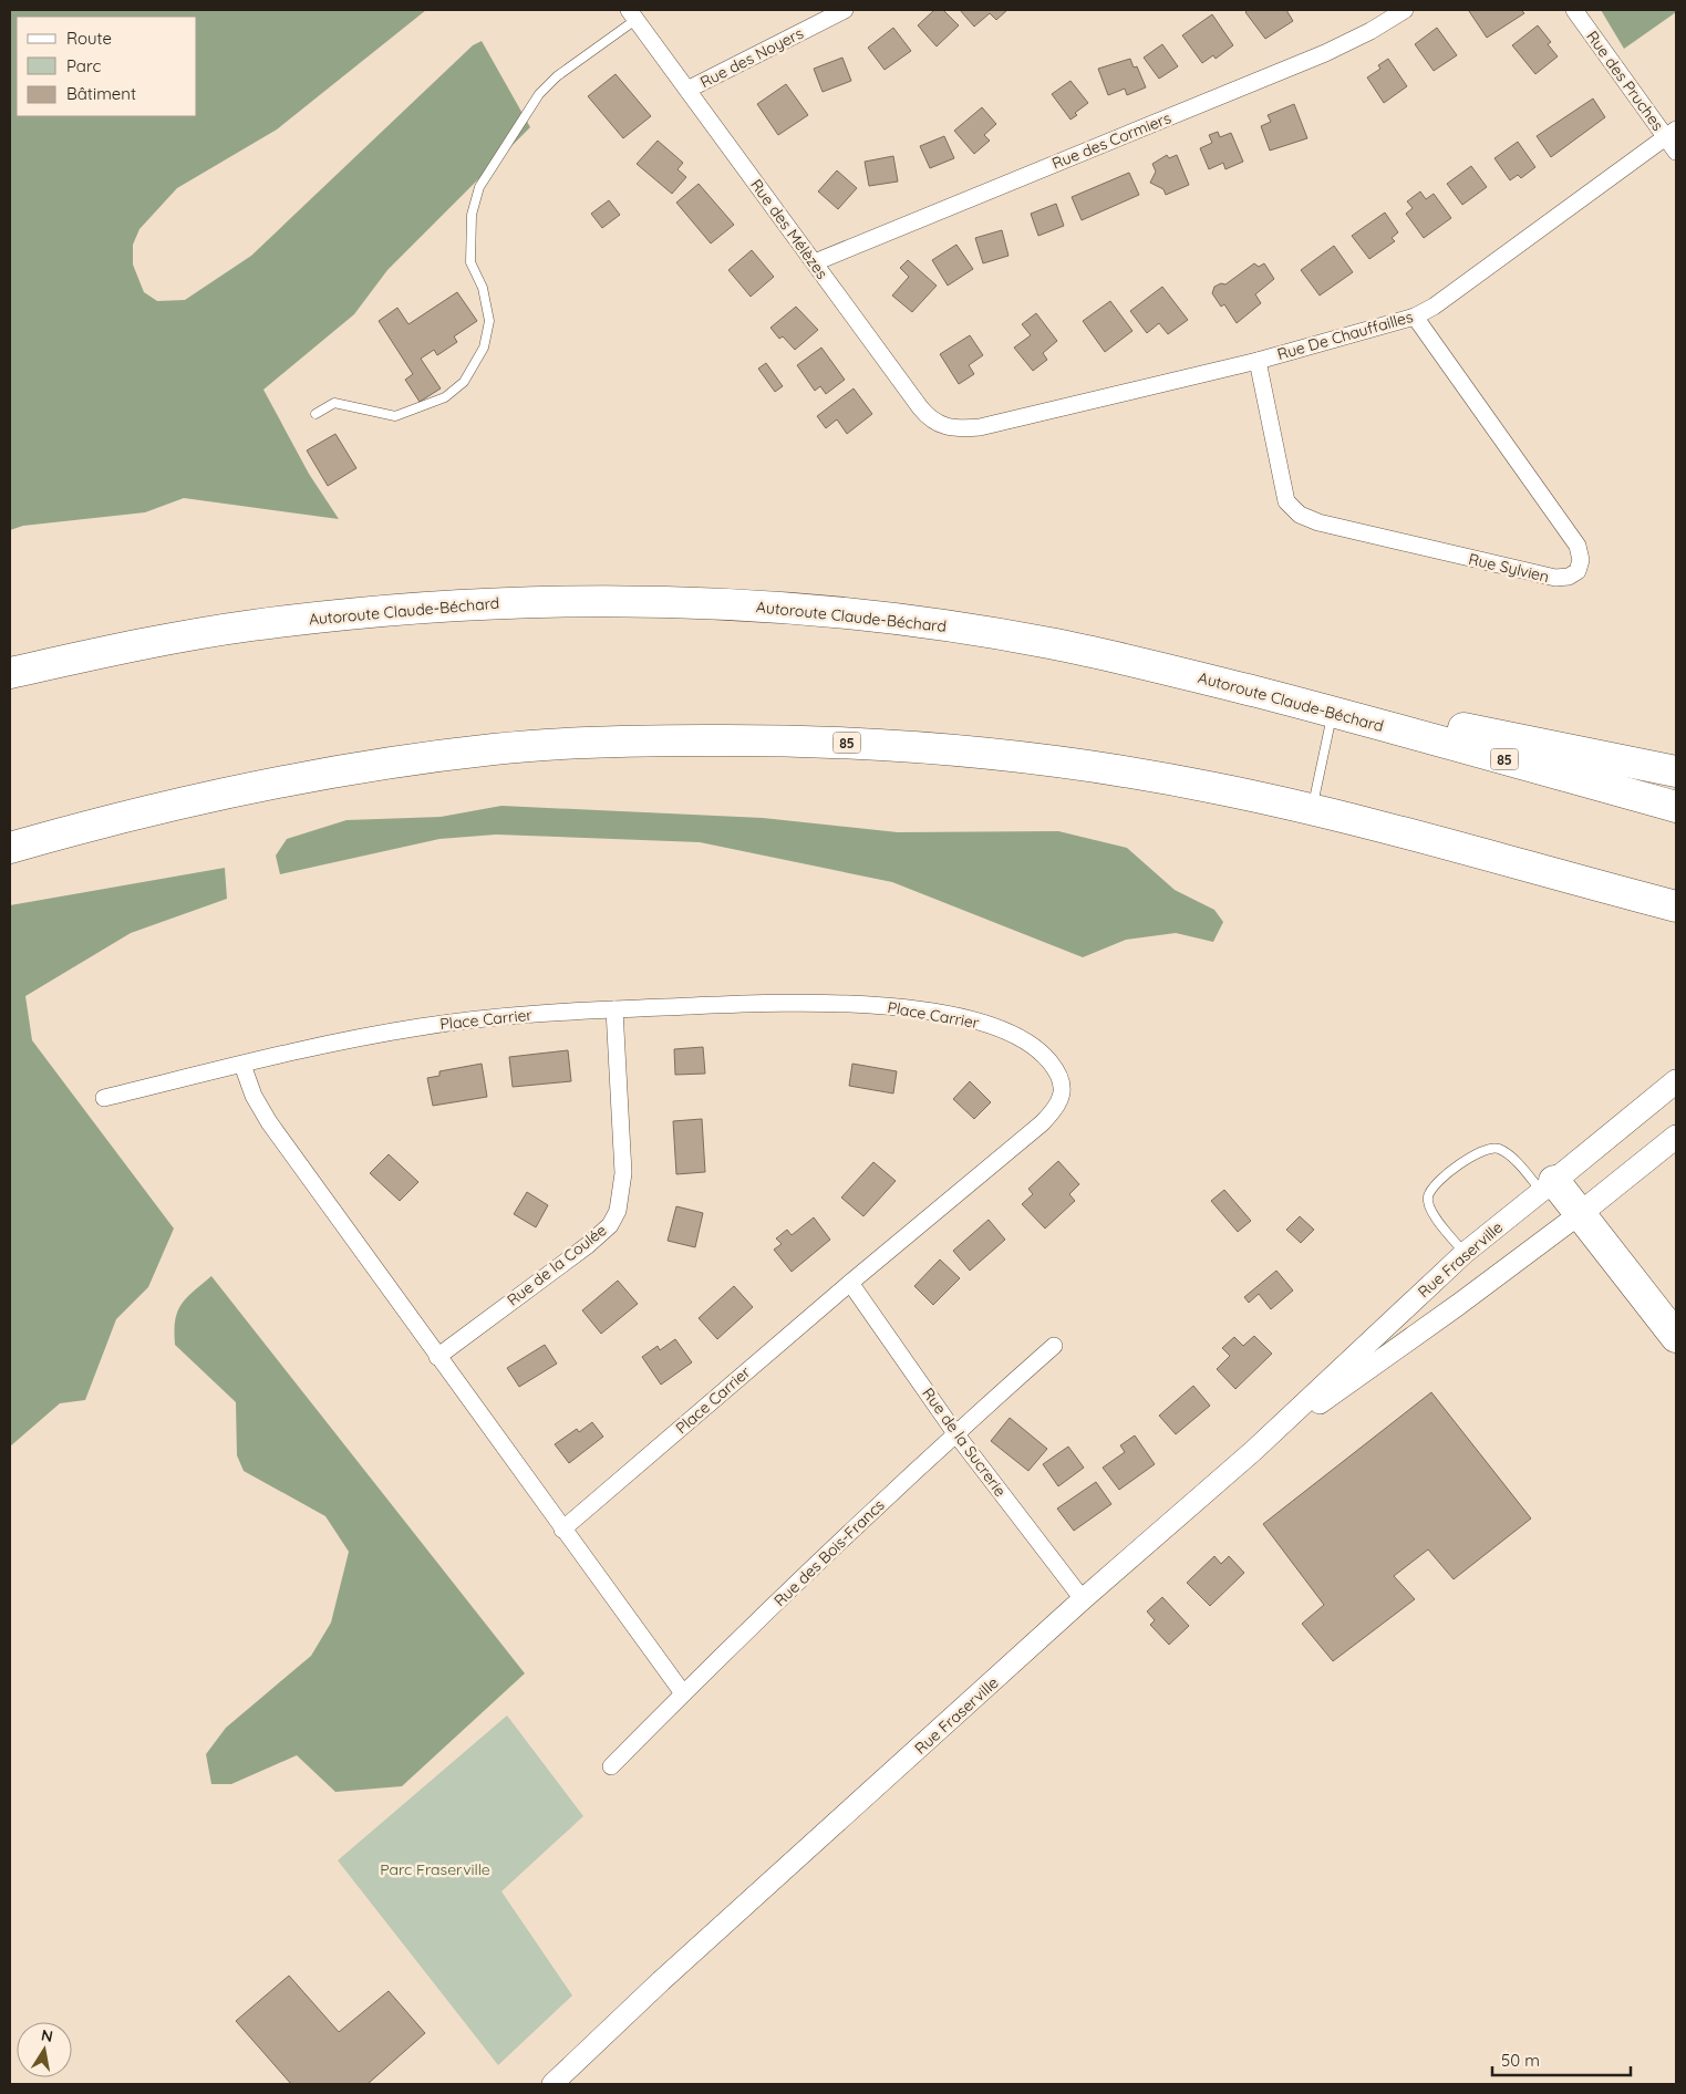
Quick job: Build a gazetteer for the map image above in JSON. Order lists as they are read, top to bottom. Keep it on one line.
{"streets":{"highway":["Autoroute Claude-Béchard","85"],"main road":["Rue Fraserville"],"street":["Rue des Noyers","Rue des Pruches","Rue des Cormiers","Rue des Mélèzes","Rue De Chauffailles","Rue Sylvien","Place Carrier","Rue de la Coulée","Rue de la Sucrerie","Rue des Bois-Francs"]},"crossings":[["Rue des Noyers","Rue des Mélèzes"],["Rue des Pruches","Rue De Chauffailles"],["Rue des Cormiers","Rue des Mélèzes"],["Rue des Mélèzes","Rue De Chauffailles"],["Rue De Chauffailles","Rue Sylvien"],["Place Carrier","Rue de la Coulée"],["Place Carrier","Rue de la Sucrerie"],["Rue Fraserville","Rue de la Sucrerie"],["Rue de la Sucrerie","Rue des Bois-Francs"]],"parks":["Parc Fraserville"],"legend":["Route","Parc","Bâtiment"],"scale_bar":"50 m","north":"top"}
